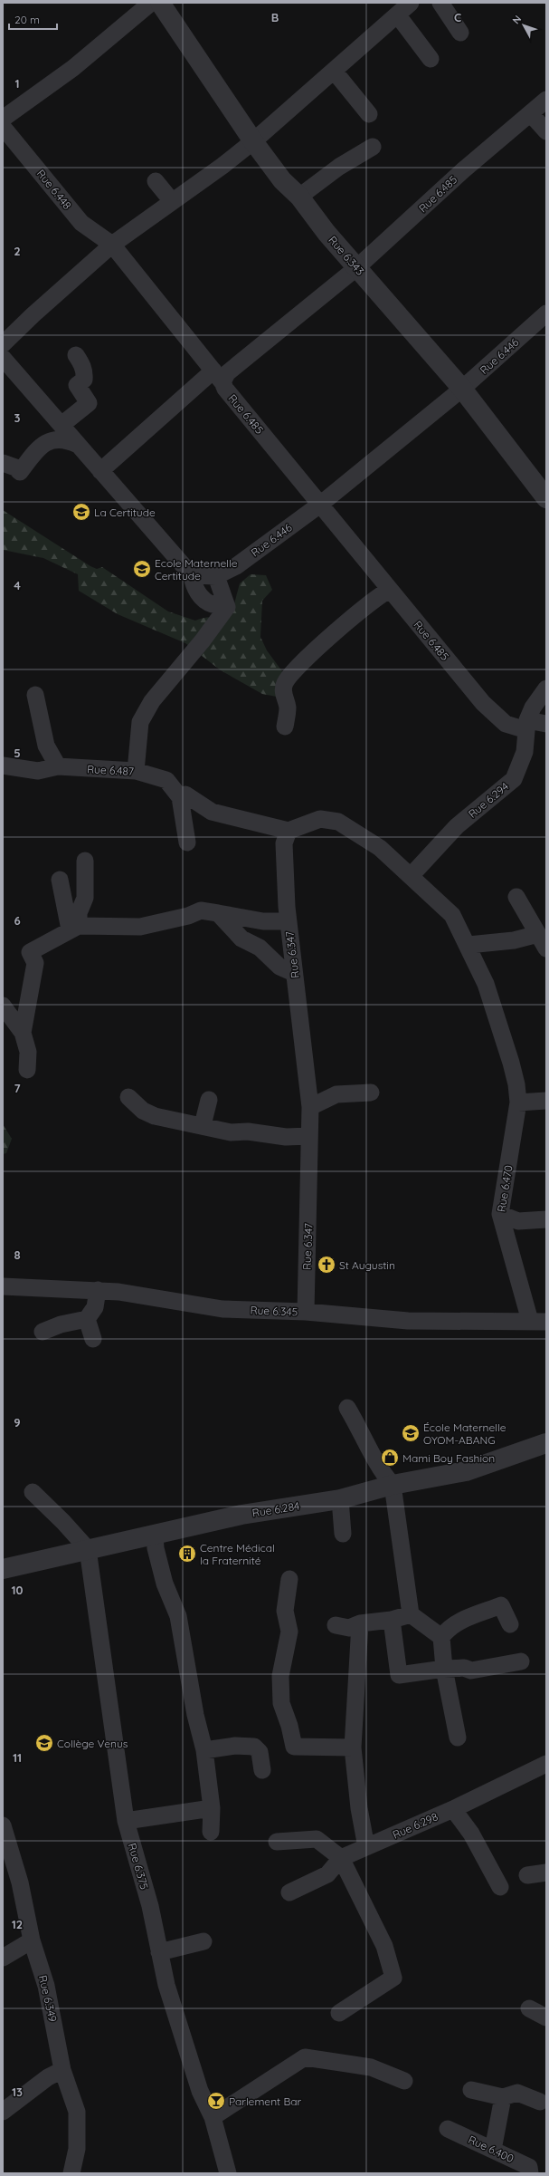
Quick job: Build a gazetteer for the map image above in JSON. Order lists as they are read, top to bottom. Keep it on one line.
{"streets":{"street":["Rue 6.448","Rue 6.485","Rue 6.343","Rue 6.446","Rue 6.487","Rue 6.294","Rue 6.347","Rue 6.470","Rue 6.345","Rue 6.284","Rue 6.298","Rue 6.375","Rue 6.349","Rue 6.400"]},"crossings":[["Rue 6.448","Rue 6.485"],["Rue 6.485","Rue 6.343"],["Rue 6.485","Rue 6.446"],["Rue 6.485","Rue 6.294"],["Rue 6.343","Rue 6.446"],["Rue 6.347","Rue 6.345"],["Rue 6.470","Rue 6.345"],["Rue 6.284","Rue 6.375"]],"places":{"school or university":["La Certitude","Ecole Maternelle Certitude","École Maternelle OYOM-ABANG","Collège Venus"],"church":["St Augustin"],"shop":["Mami Boy Fashion"],"building":["Centre Médical la Fraternité"],"bar":["Parlement Bar"]},"scale_bar":"20 m","north":"top left","grid":{"columns":["B","C"],"rows":["1","2","3","4","5","6","7","8","9","10","11","12","13"]}}
